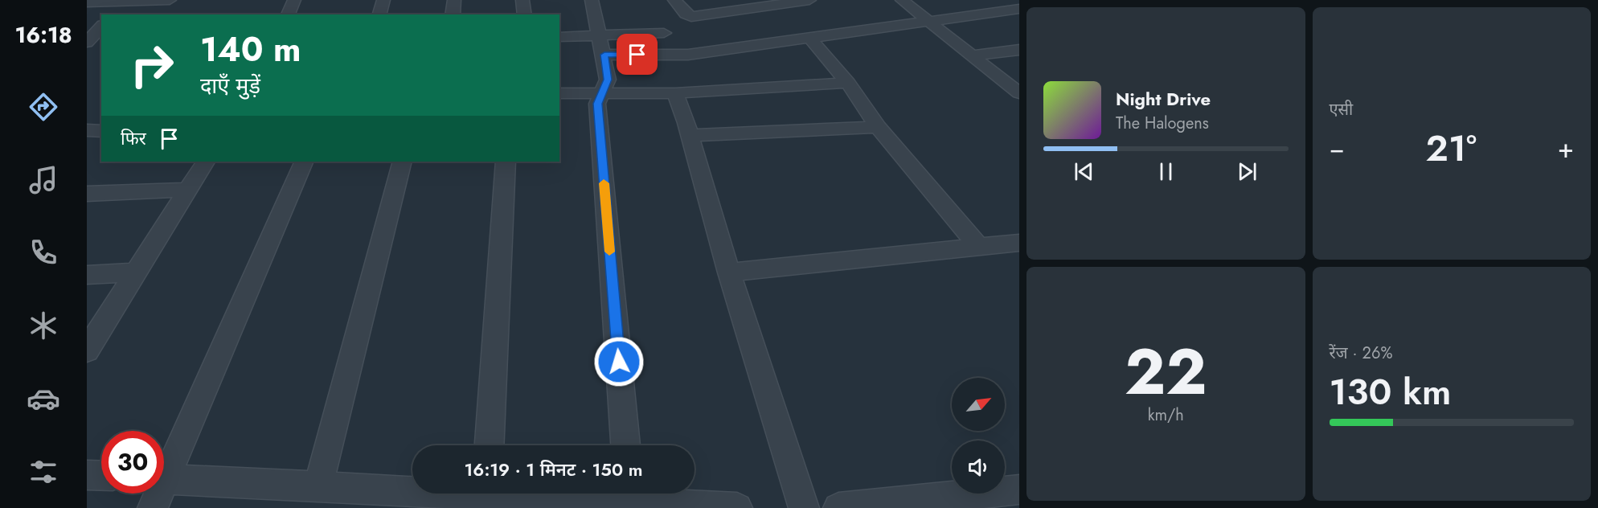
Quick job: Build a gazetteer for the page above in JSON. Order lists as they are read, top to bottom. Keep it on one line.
{"north":"top right","page":{"tabs":"16:18","tile":["एसी",["22","km/h"],["रेंज · 26%","130 km"]],"turn":["140 m","दाएँ मुड़ें"],"song":["Night Drive","The Halogens"],"then":"फिर","heat":["−","21°","+"],"limit":"30","trip":"16:19 · 1 मिनट · 150 m"}}
